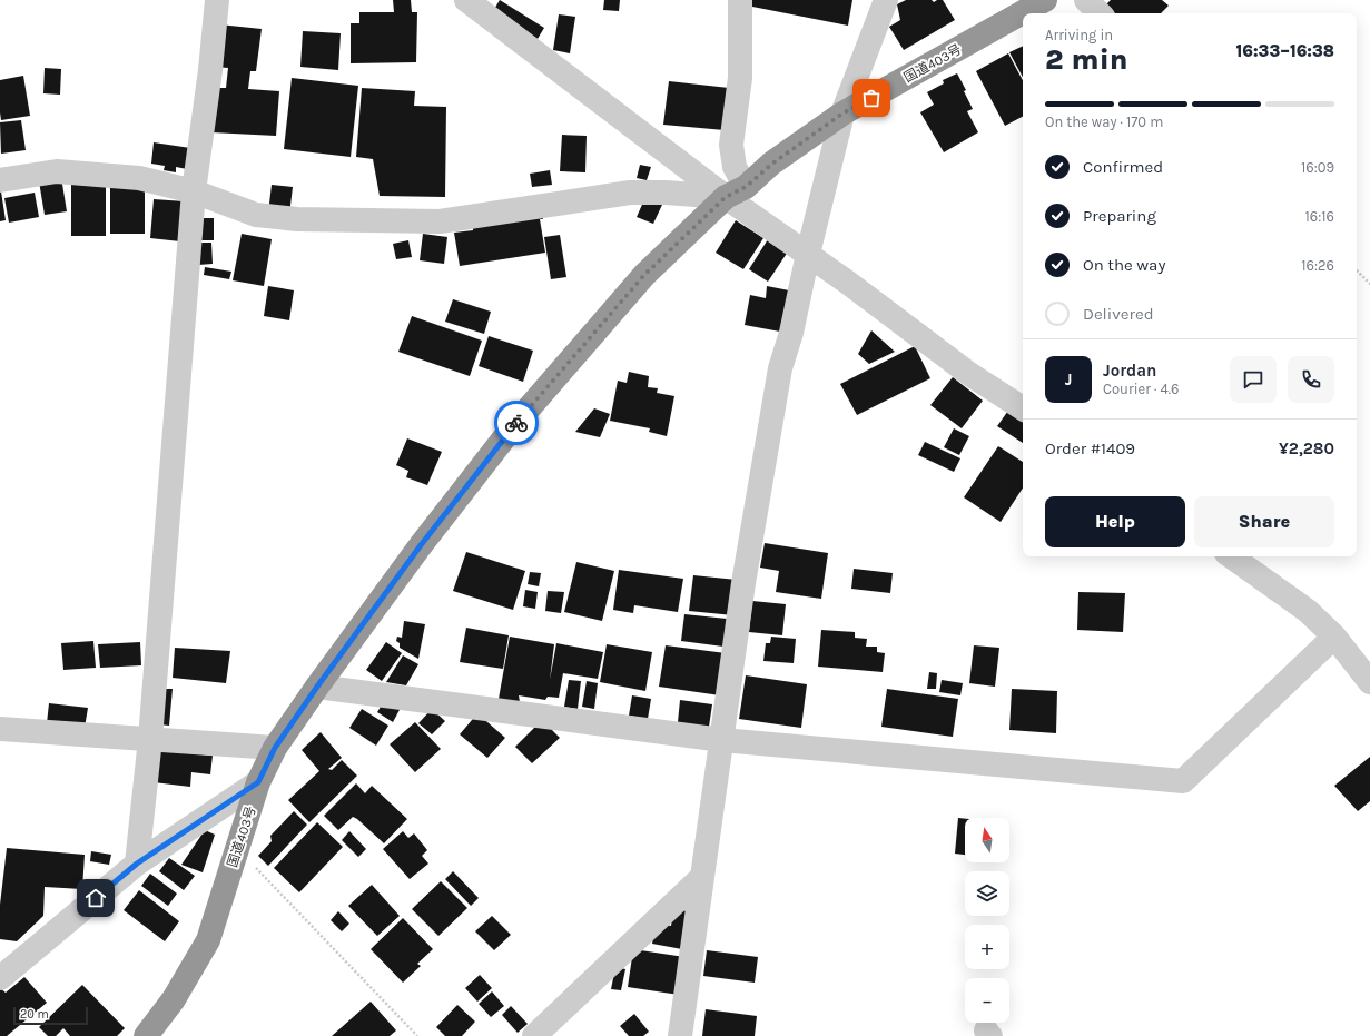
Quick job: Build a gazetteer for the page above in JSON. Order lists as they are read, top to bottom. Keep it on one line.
{"streets":{"highway":["国道403号"]},"scale_bar":"20 m","north":"top","page":{"heading":["2 min","Arriving in","16:33–16:38"],"panel":["Jordan","Courier · 4.6","Order #1409","¥2,280"],"bar":"On the way · 170 m","list":[["Confirmed","16:09"],["Preparing","16:16"],["On the way","16:26"],"Delivered"],"round":"J","buttons":["Help","Share"],"map_buttons":["+","−"],"scale":"20 m"}}
